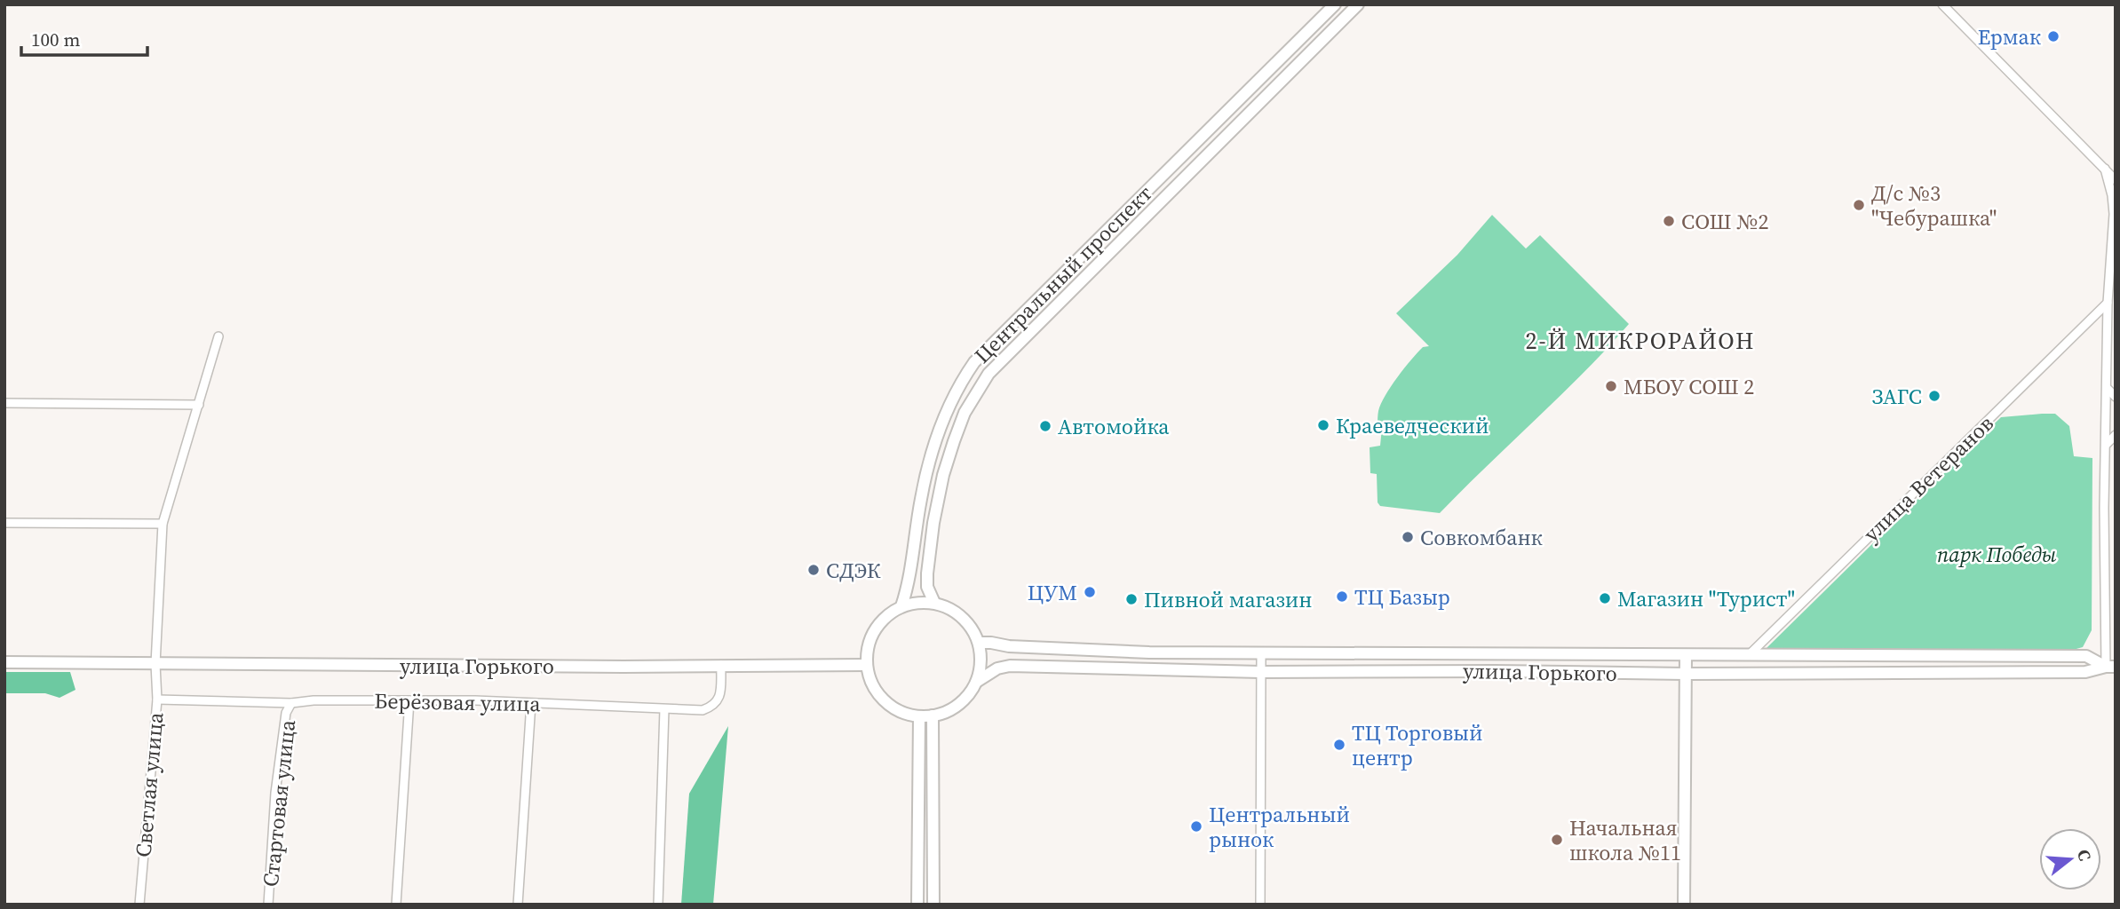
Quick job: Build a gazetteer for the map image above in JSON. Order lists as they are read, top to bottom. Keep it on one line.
{"streets":{"main road":["Центральный проспект","улица Горького"],"street":["улица Ветеранов","Берёзовая улица","Светлая улица","Стартовая улица"]},"crossings":[["Центральный проспект","улица Горького"],["улица Ветеранов","улица Горького"],["улица Горького","Берёзовая улица"],["улица Горького","Светлая улица"],["Берёзовая улица","Светлая улица"],["Берёзовая улица","Стартовая улица"]],"districts":["2-Й МИКРОРАЙОН"],"parks":["парк Победы"],"places":["Ермак","Д/c №3 \"Чебурашка\"","СОШ №2","МБОУ СОШ 2","ЗАГС","Краеведческий","Автомойка","Совкомбанк","СДЭК","ЦУМ","ТЦ Базыр","Магазин \"Турист\"","Пивной магазин","ТЦ Торговый центр","Центральный рынок","Начальная школа №11"],"scale_bar":"100 m","north":"right"}
